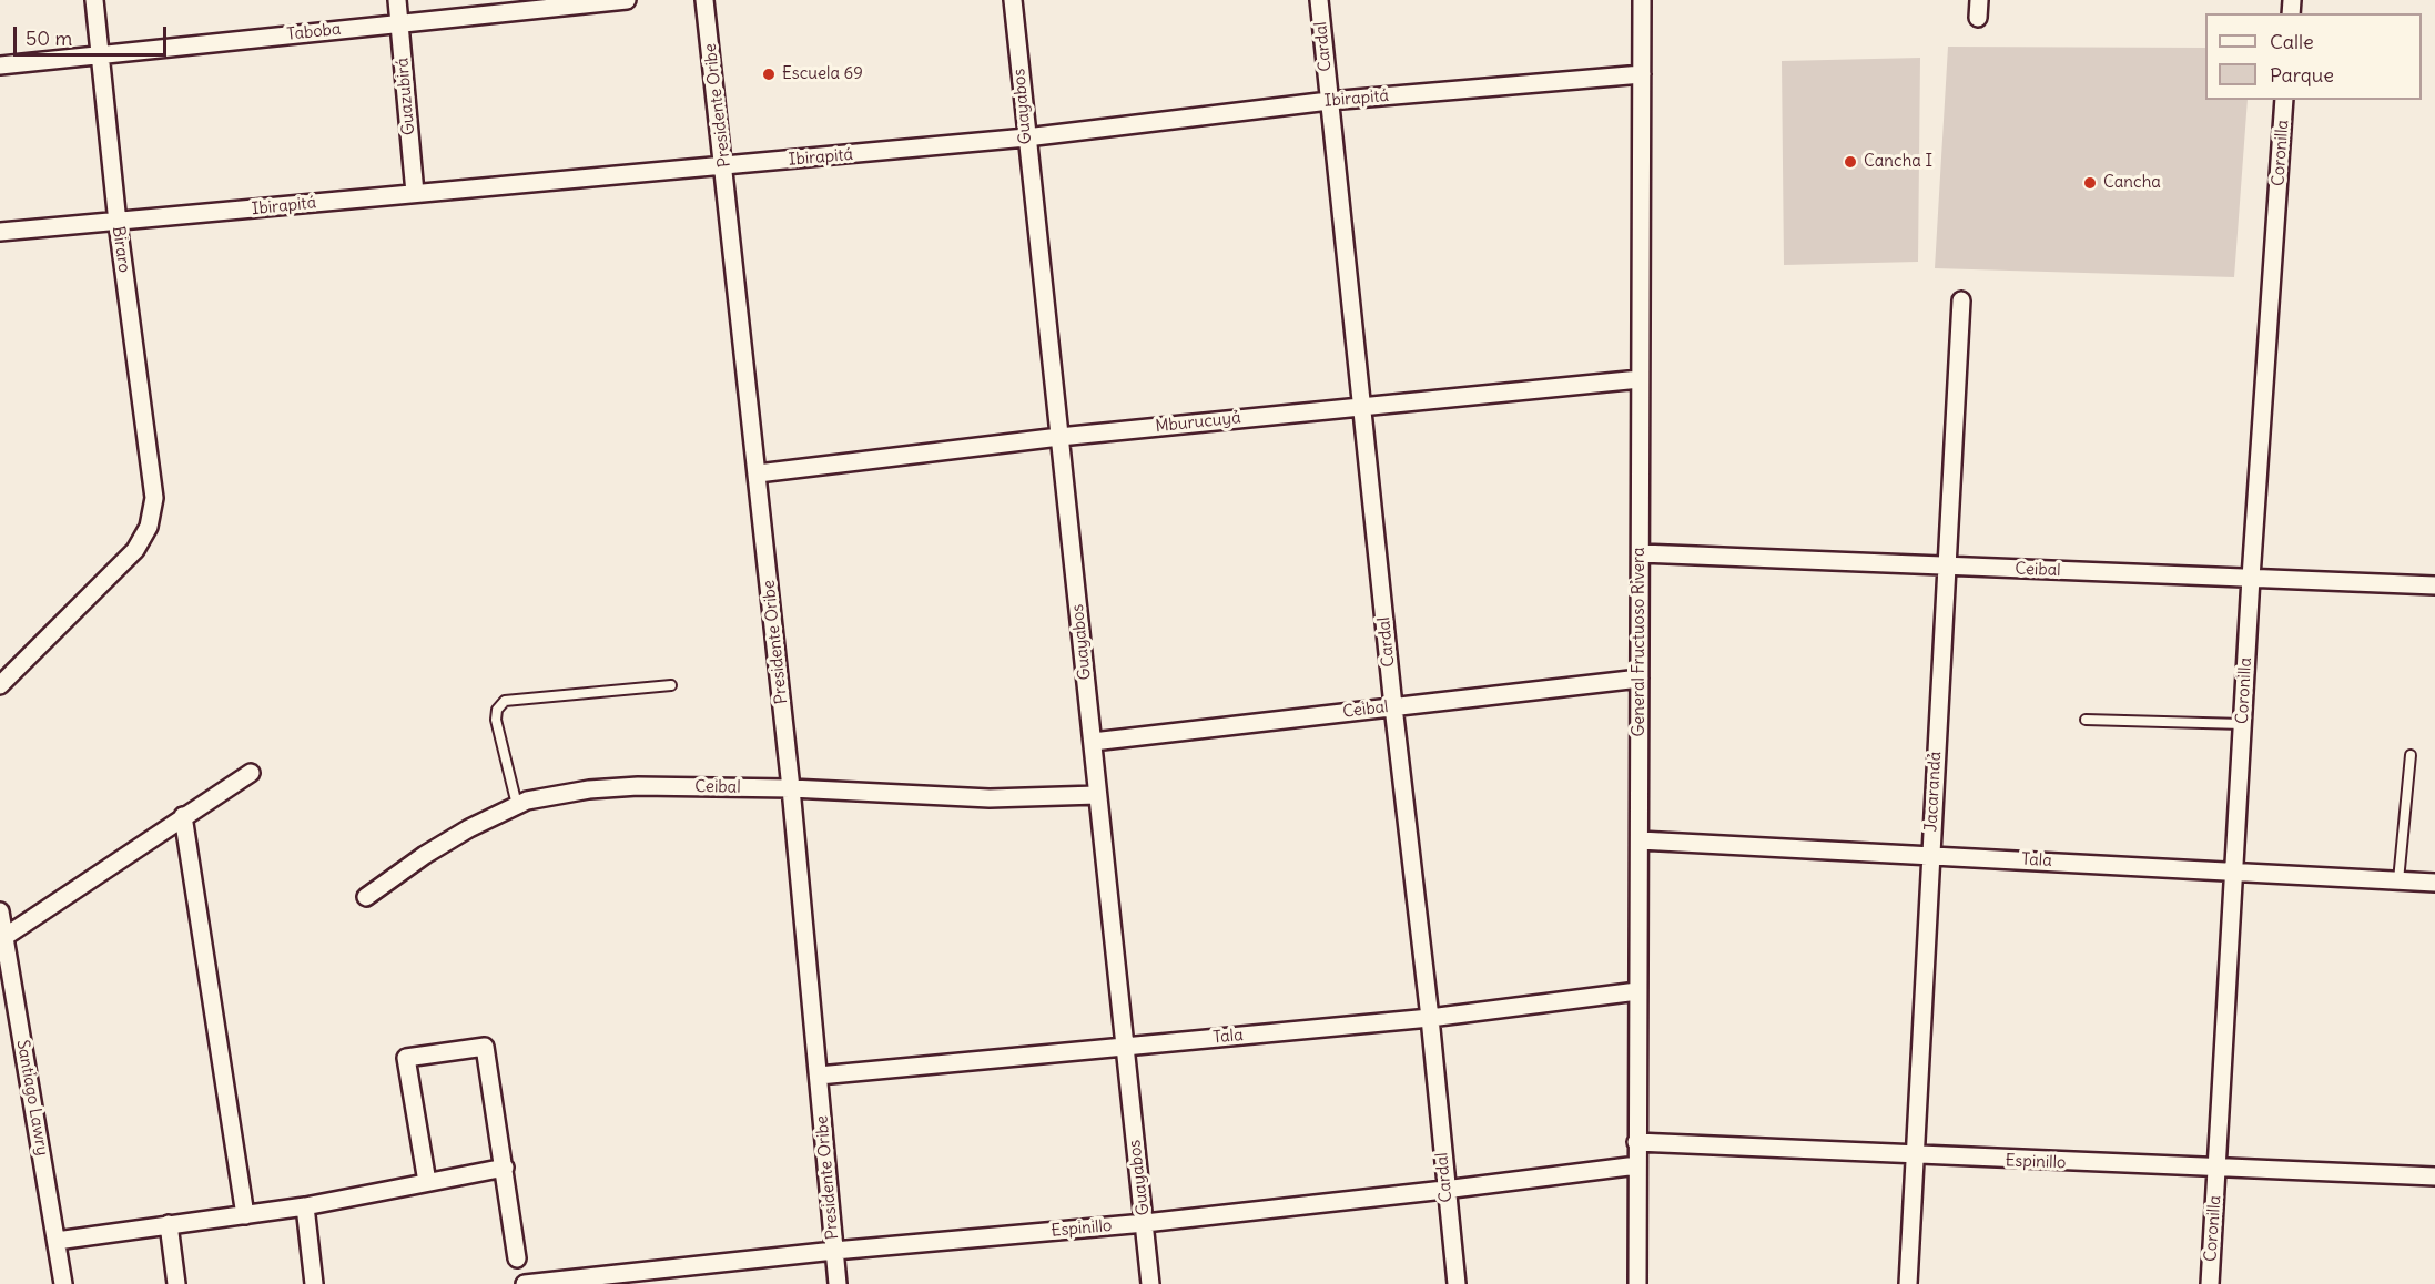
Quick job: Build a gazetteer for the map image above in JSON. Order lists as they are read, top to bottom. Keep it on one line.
{"streets":{"street":["Taboba","Cardal","Guazubirá","Ibirapitá","Presidente Oribe","Guayabos","Coronilla","Biraro","Mburucuyá","Ceibal","General Fructuoso Rivera","Jacarandá","Tala","Santiago Lawry","Espinillo"]},"crossings":[["Taboba","Guazubirá"],["Taboba","Biraro"],["Cardal","Ibirapitá"],["Cardal","Mburucuyá"],["Cardal","Ceibal"],["Cardal","Tala"],["Cardal","Espinillo"],["Guazubirá","Ibirapitá"],["Ibirapitá","Presidente Oribe"],["Ibirapitá","Guayabos"],["Ibirapitá","Biraro"],["Ibirapitá","General Fructuoso Rivera"],["Presidente Oribe","Mburucuyá"],["Presidente Oribe","Ceibal"],["Presidente Oribe","Tala"],["Presidente Oribe","Espinillo"],["Guayabos","Mburucuyá"],["Guayabos","Ceibal"],["Guayabos","Tala"],["Guayabos","Espinillo"],["Coronilla","Ceibal"],["Coronilla","Tala"],["Coronilla","Espinillo"],["Mburucuyá","General Fructuoso Rivera"],["Ceibal","General Fructuoso Rivera"],["Ceibal","Jacarandá"],["General Fructuoso Rivera","Tala"],["General Fructuoso Rivera","Espinillo"],["Jacarandá","Tala"],["Jacarandá","Espinillo"]],"places":["Escuela 69","Cancha I","Cancha"],"legend":["Calle","Parque"],"scale_bar":"50 m"}
